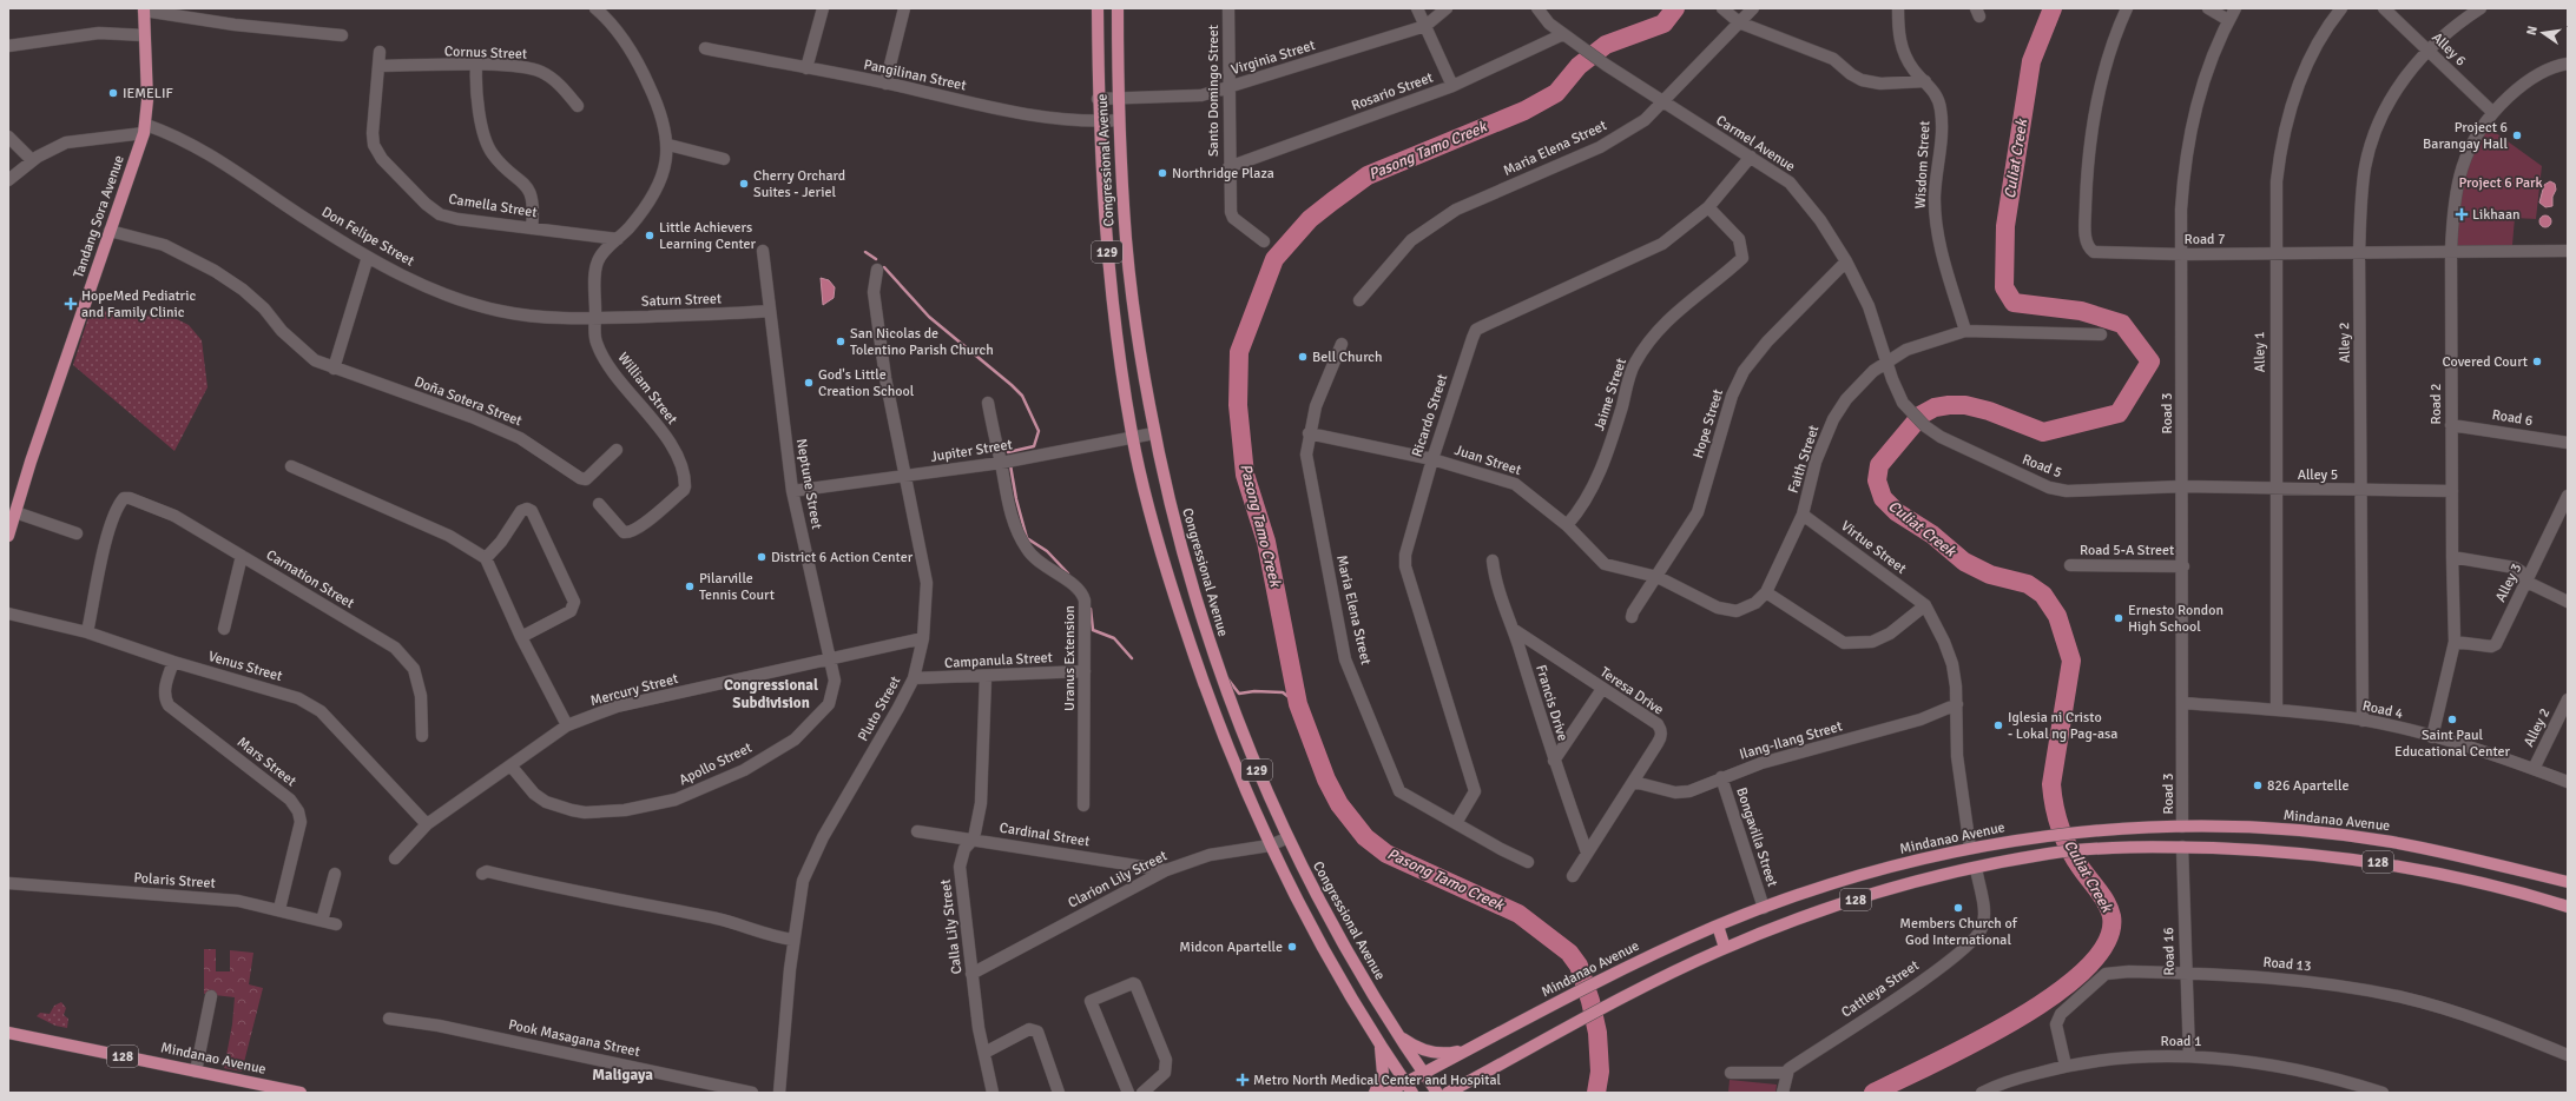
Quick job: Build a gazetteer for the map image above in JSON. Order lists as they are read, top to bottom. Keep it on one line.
{"streets":{"main road":["Congressional Avenue","Tandang Sora Avenue","129","Mindanao Avenue","128"],"street":["Alley 6","Cornus Street","Virginia Street","Pangilinan Street","Santo Domingo Street","Rosario Street","Carmel Avenue","Maria Elena Street","Wisdom Street","Camella Street","Don Felipe Street","Road 7","Saturn Street","Alley 2","Alley 1","William Street","Jaime Street","Doña Sotera Street","Road 2","Road 3","Ricardo Street","Road 6","Hope Street","Jupiter Street","Faith Street","Juan Street","Road 5","Alley 5","Neptune Street","Virtue Street","Road 5-A Street","Carnation Street","Alley 3","Uranus Extension","Campanula Street","Venus Street","Mercury Street","Teresa Drive","Francis Drive","Pluto Street","Road 4","Ilang-Ilang Street","Mars Street","Apollo Street","Cardinal Street","Bongavilla Street","Clarion Lily Street","Polaris Street","Calla Lily Street","Road 16","Road 13","Cattleya Street","Pook Masagana Street","Road 1"]},"crossings":[["Alley 6","Alley 2"],["Alley 6","Road 2"],["Cornus Street","Camella Street"],["Virginia Street","Santo Domingo Street"],["Virginia Street","Congressional Avenue"],["Pangilinan Street","Congressional Avenue"],["Santo Domingo Street","Rosario Street"],["Rosario Street","Carmel Avenue"],["Carmel Avenue","Maria Elena Street"],["Carmel Avenue","Ricardo Street"],["Carmel Avenue","Hope Street"],["Carmel Avenue","Faith Street"],["Carmel Avenue","Road 5"],["Maria Elena Street","Ricardo Street"],["Maria Elena Street","Juan Street"],["Congressional Avenue","Jupiter Street"],["Congressional Avenue","Mindanao Avenue"],["Congressional Avenue","Clarion Lily Street"],["Wisdom Street","Faith Street"],["Camella Street","William Street"],["Tandang Sora Avenue","Don Felipe Street"],["Tandang Sora Avenue","Doña Sotera Street"],["Don Felipe Street","Saturn Street"],["Don Felipe Street","William Street"],["Road 7","Alley 2"],["Road 7","Alley 1"],["Road 7","Road 2"],["Road 7","Road 3"],["Saturn Street","William Street"],["Saturn Street","Neptune Street"],["Alley 2","Alley 5"],["Alley 2","Road 4"],["Alley 1","Alley 5"],["Alley 1","Road 4"],["Jaime Street","Ricardo Street"],["Jaime Street","Juan Street"],["Road 2","Road 6"],["Road 2","Alley 5"],["Road 2","Alley 3"],["Road 2","Road 4"],["Road 3","Road 5"],["Road 3","Alley 5"],["Road 3","Road 5-A Street"],["Road 3","Road 4"],["Road 3","Mindanao Avenue"],["Ricardo Street","Juan Street"],["Hope Street","Faith Street"],["Hope Street","Juan Street"],["Jupiter Street","Neptune Street"],["Jupiter Street","Uranus Extension"],["Jupiter Street","Pluto Street"],["Faith Street","Juan Street"],["Faith Street","Virtue Street"],["Road 5","Alley 5"],["Neptune Street","Mercury Street"],["Neptune Street","Apollo Street"],["Carnation Street","Venus Street"],["Uranus Extension","Campanula Street"],["Campanula Street","Pluto Street"],["Campanula Street","Calla Lily Street"],["Venus Street","Mercury Street"],["Venus Street","Mars Street"],["Mercury Street","Pluto Street"],["Mercury Street","Apollo Street"],["Teresa Drive","Francis Drive"],["Teresa Drive","Ilang-Ilang Street"],["Ilang-Ilang Street","Bongavilla Street"],["Mars Street","Polaris Street"],["Mindanao Avenue","Bongavilla Street"],["Cardinal Street","Clarion Lily Street"],["Cardinal Street","Calla Lily Street"],["128","Road 16"],["128","Cattleya Street"],["Clarion Lily Street","Calla Lily Street"],["Road 16","Road 13"],["Road 16","Road 1"],["Road 13","Road 1"]],"districts":["Congressional Subdivision","Maligaya"],"water":["Pasong Tamo Creek","Culiat Creek"],"parks":["Project 6 Park"],"places":{"other":["IEMELIF","Project 6 Barangay Hall","Northridge Plaza","Cherry Orchard Suites - Jeriel","Little Achievers Learning Center","San Nicolas de Tolentino Parish Church","Bell Church","Covered Court","God's Little Creation School","District 6 Action Center","Pilarville Tennis Court","Ernesto Rondon High School","Saint Paul Educational Center","Iglesia ni Cristo - Lokal ng Pag-asa","826 Apartelle","Members Church of God International","Midcon Apartelle"],"health":["Likhaan","HopeMed Pediatric and Family Clinic","Metro North Medical Center and Hospital"]},"north":"left"}
